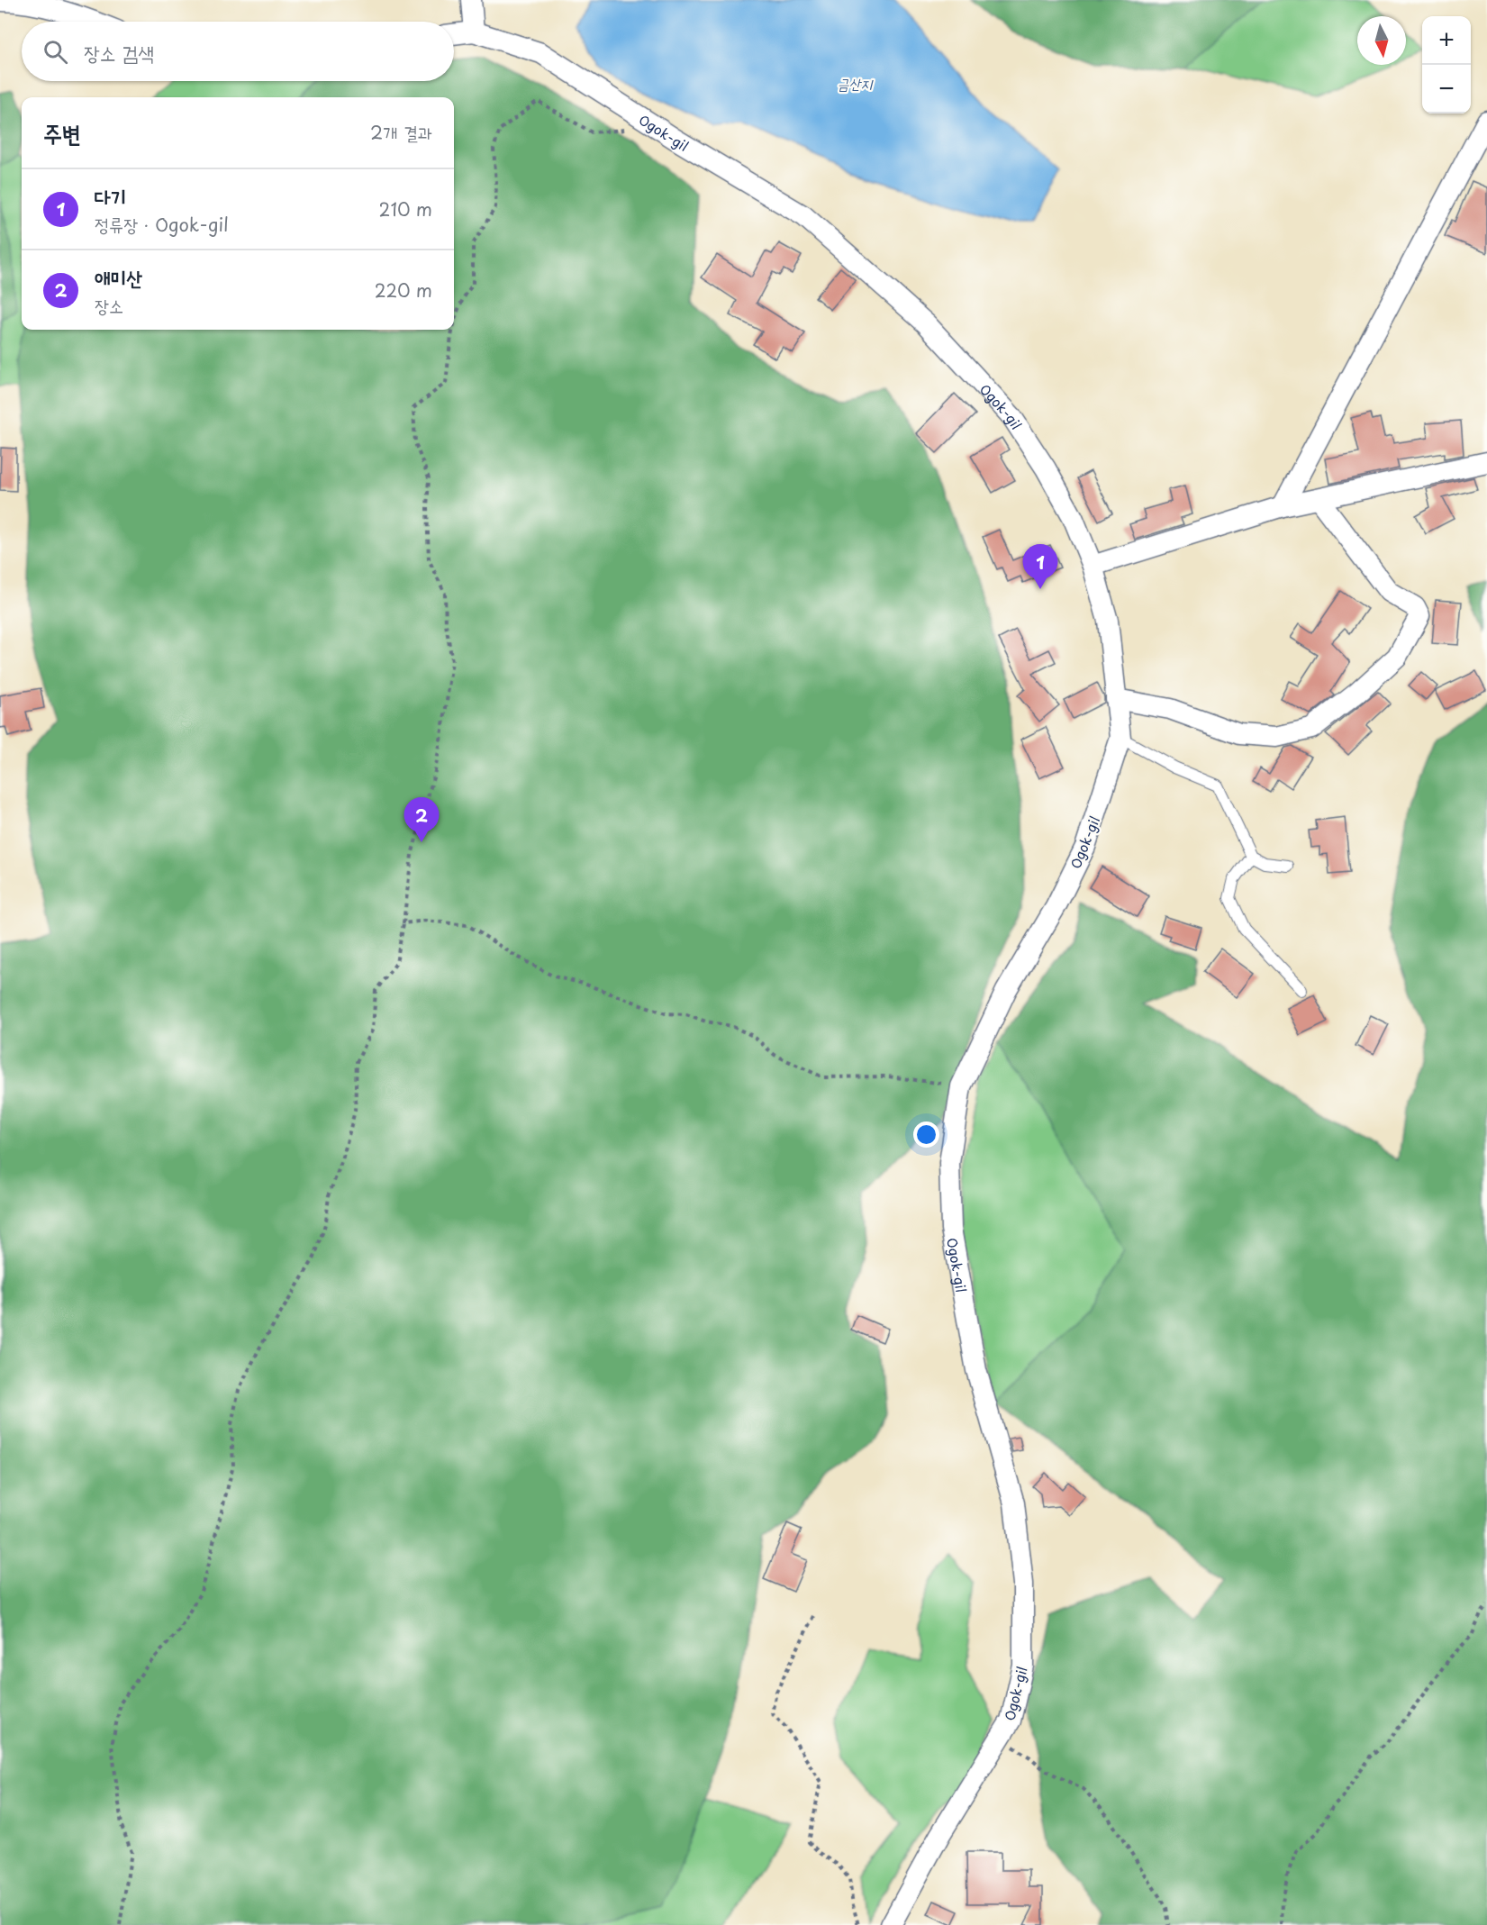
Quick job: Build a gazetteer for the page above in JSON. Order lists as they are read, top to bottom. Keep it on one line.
{"streets":{"street":["Ogok-gil"]},"water":["금산지"],"north":"bottom","page":{"map_buttons":["+","−"],"search":"장소 검색","heading":["주변","2개 결과"],"list":[{"mark":"1","name":"다기","note":"정류장 · Ogok-gil","value":"210 m"},{"mark":"2","name":"애미산","note":"장소","value":"220 m"}],"pins":["1","2"]}}
